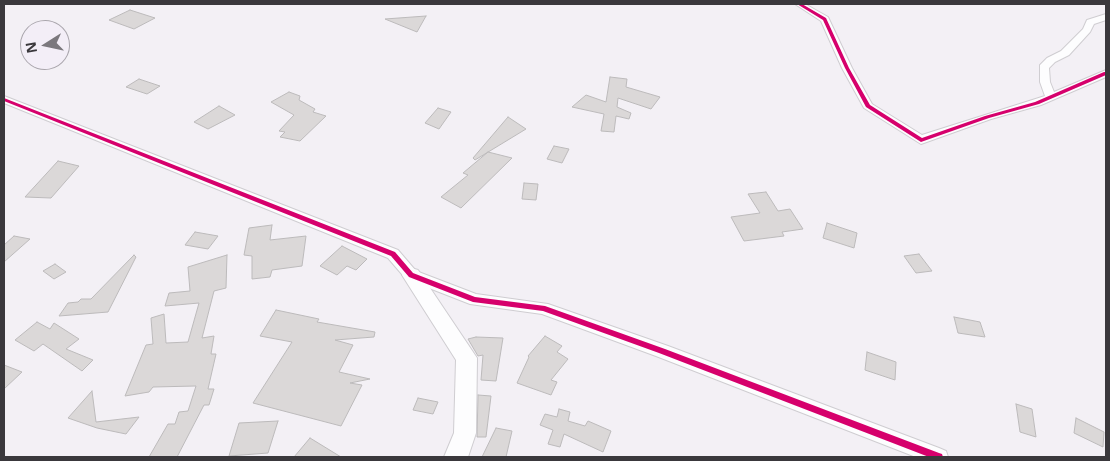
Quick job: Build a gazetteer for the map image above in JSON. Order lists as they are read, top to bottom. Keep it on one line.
{"north":"left"}
